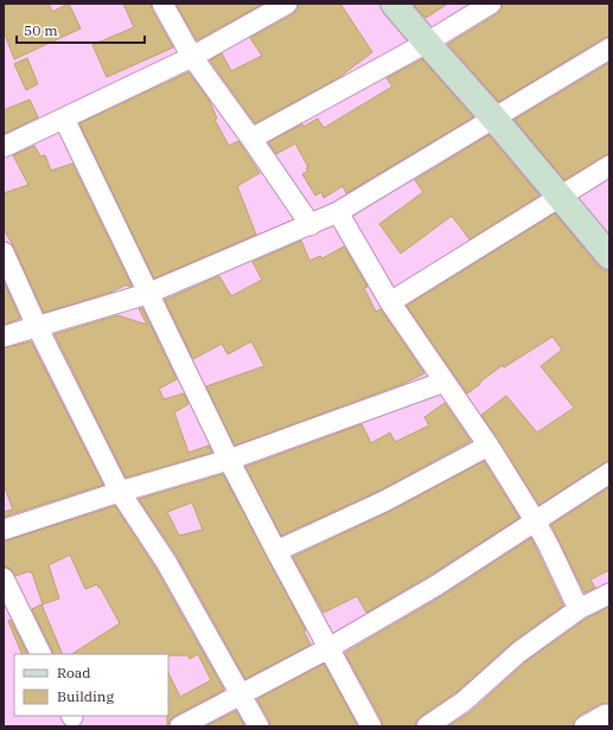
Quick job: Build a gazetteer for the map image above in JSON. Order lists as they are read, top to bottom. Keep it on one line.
{"legend":["Road","Building"],"scale_bar":"50 m"}
